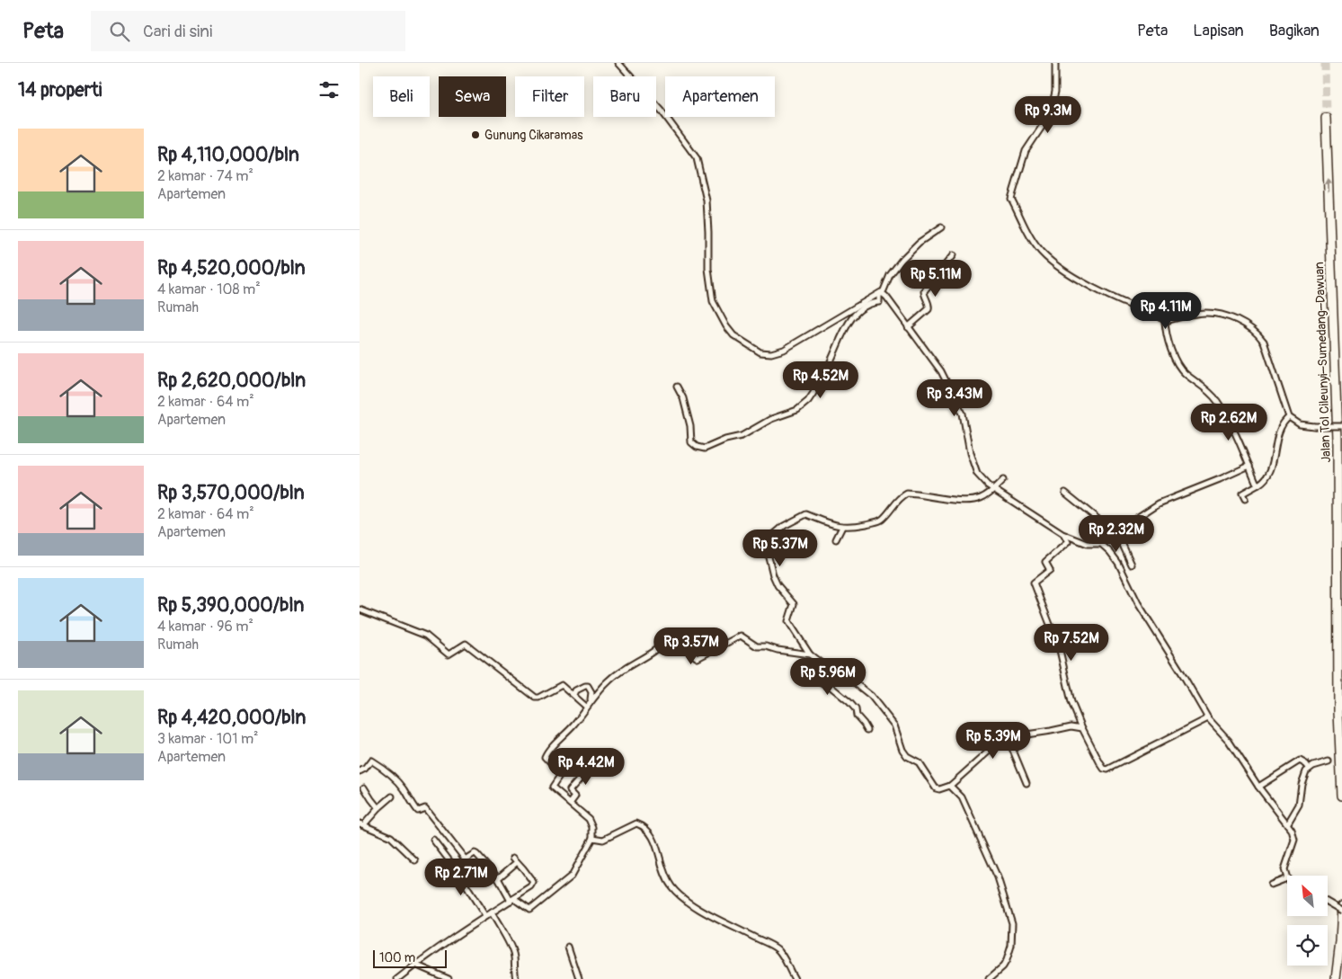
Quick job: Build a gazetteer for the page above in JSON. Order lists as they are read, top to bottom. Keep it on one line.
{"streets":{"highway":["Jalan Tol Cileunyi–Sumedang–Dawuan"]},"one_way":["Jalan Tol Cileunyi–Sumedang–Dawuan"],"places":["Gunung Cikaramas"],"scale_bar":"100 m","north":"top left","page":{"header":"Peta","search":"Cari di sini","nav":["Peta","Lapisan","Bagikan"],"heading":"14 properti","chip":["Beli","Sewa","Filter","Baru","Apartemen"],"price":["Rp 9.3M","Rp 5.11M","Rp 4.11M","Rp 4.52M","Rp 3.43M","Rp 2.62M","Rp 2.32M","Rp 5.37M","Rp 7.52M","Rp 3.57M","Rp 5.96M","Rp 5.39M","Rp 4.42M","Rp 2.71M"],"list":[{"name":"Rp 4,110,000/bln","note":"2 kamar · 74 m² · Apartemen"},{"name":"Rp 4,520,000/bln","note":"4 kamar · 108 m² · Rumah"},{"name":"Rp 2,620,000/bln","note":"2 kamar · 64 m² · Apartemen"},{"name":"Rp 3,570,000/bln","note":"2 kamar · 64 m² · Apartemen"},{"name":"Rp 5,390,000/bln","note":"4 kamar · 96 m² · Rumah"},{"name":"Rp 4,420,000/bln","note":"3 kamar · 101 m² · Apartemen"}],"scale":"100 m"}}
